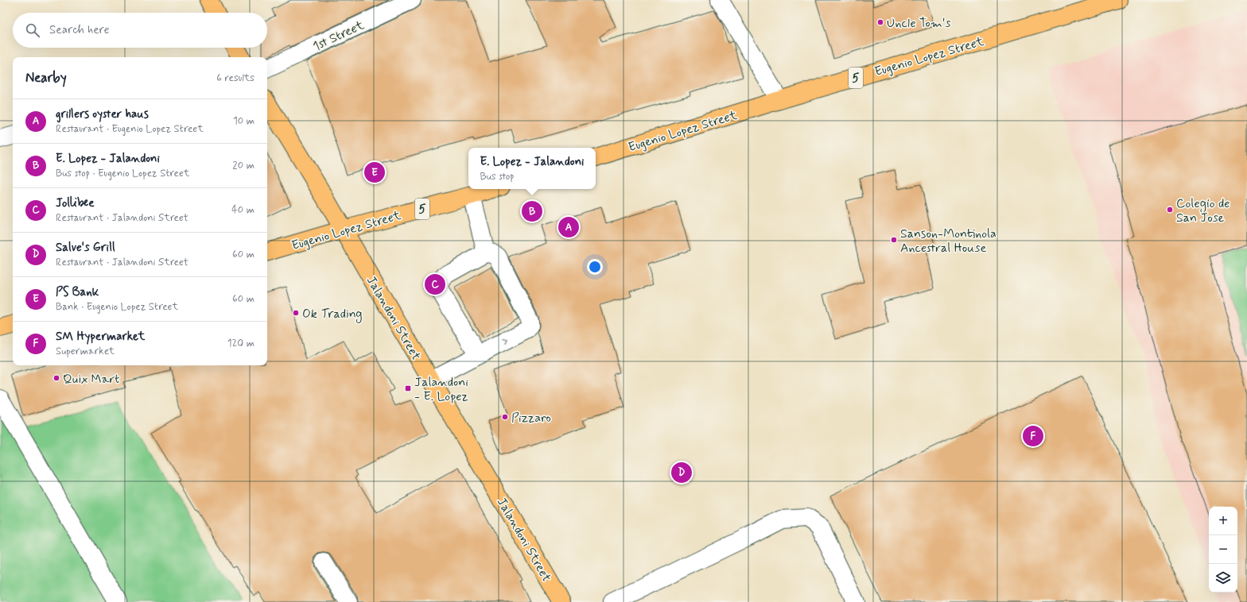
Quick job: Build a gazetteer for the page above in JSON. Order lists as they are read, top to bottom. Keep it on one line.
{"streets":{"main road":["Eugenio Lopez Street","5","Jalandoni Street"],"street":["1st Street"]},"crossings":[["Eugenio Lopez Street","Jalandoni Street"]],"places":{"other":["Uncle Tom's","Colegio de San Jose","Sanson-Montinola Ancestral House","Ok Trading","Quix Mart","Pizzaro"],"transit":["Jalandoni - E. Lopez"]},"page":{"search":"Search here","heading":["Nearby","6 results"],"list":[{"mark":"A","name":"grillers oyster haus","note":"Restaurant · Eugenio Lopez Street","value":"10 m"},{"mark":"B","name":"E. Lopez - Jalandoni","note":"Bus stop · Eugenio Lopez Street","value":"20 m"},{"mark":"C","name":"Jollibee","note":"Restaurant · Jalandoni Street","value":"40 m"},{"mark":"D","name":"Salve's Grill","note":"Restaurant · Jalandoni Street","value":"60 m"},{"mark":"E","name":"PS Bank","note":"Bank · Eugenio Lopez Street","value":"60 m"},{"mark":"F","name":"SM Hypermarket","note":"Supermarket","value":"120 m"}],"popup":["E. Lopez - Jalandoni","Bus stop"],"pins":["E","B","A","C","F","D"],"map_buttons":["+","−"]}}
